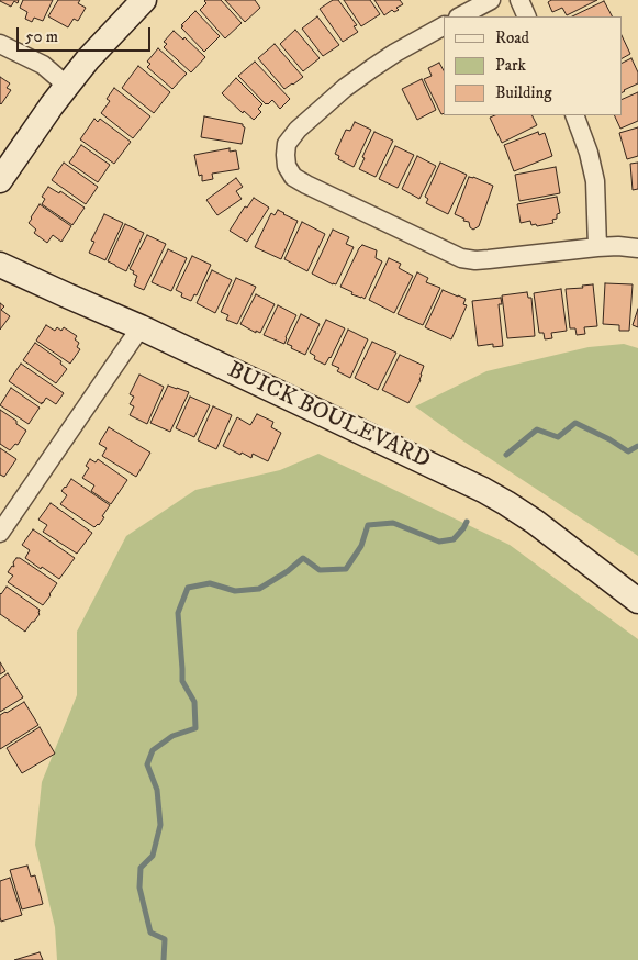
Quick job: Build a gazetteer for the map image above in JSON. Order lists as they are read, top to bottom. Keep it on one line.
{"streets":{"street":["BUICK BOULEVARD"]},"legend":["Road","Park","Building"],"scale_bar":"50 m"}
